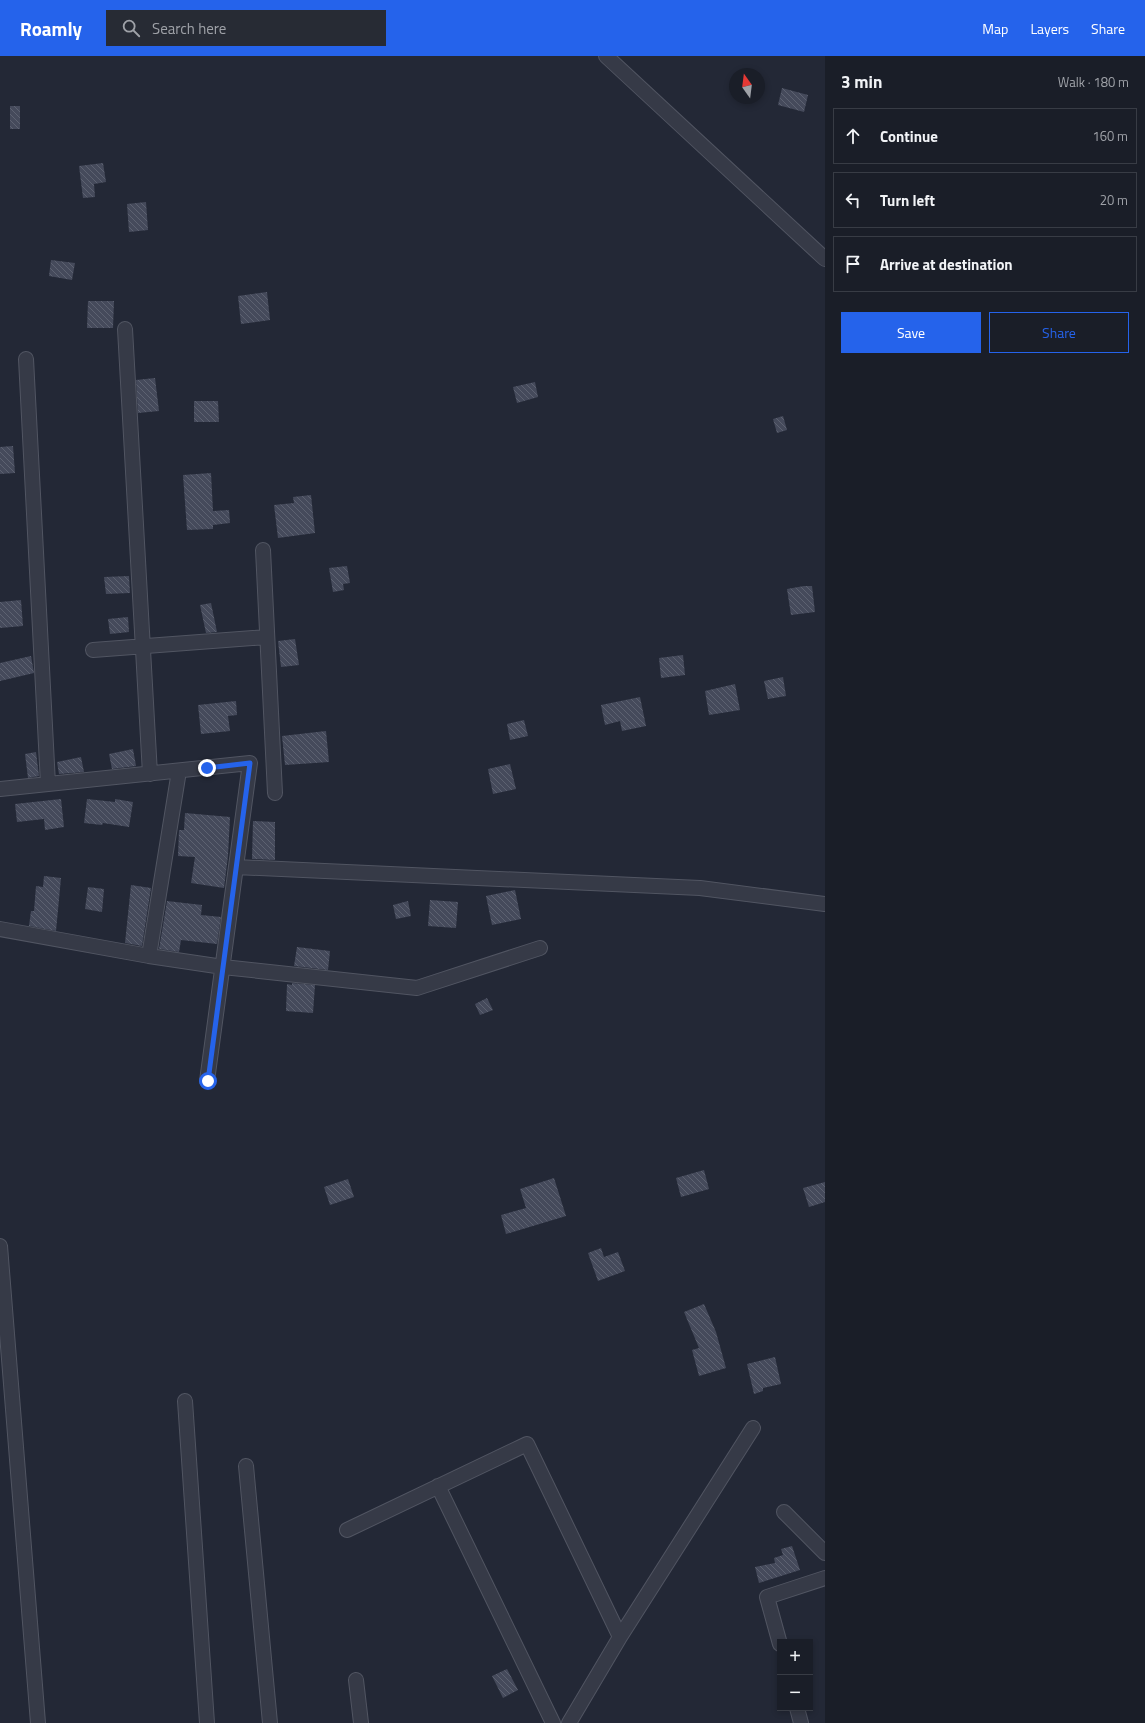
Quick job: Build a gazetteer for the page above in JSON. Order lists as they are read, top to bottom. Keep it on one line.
{"north":"top","page":{"header":"Roamly","search":"Search here","nav":["Map","Layers","Share"],"heading":["3 min","Walk · 180 m"],"list":[["Continue","160 m"],["Turn left","20 m"],"Arrive at destination"],"buttons":["Save","Share"],"map_buttons":["+","−"]}}
